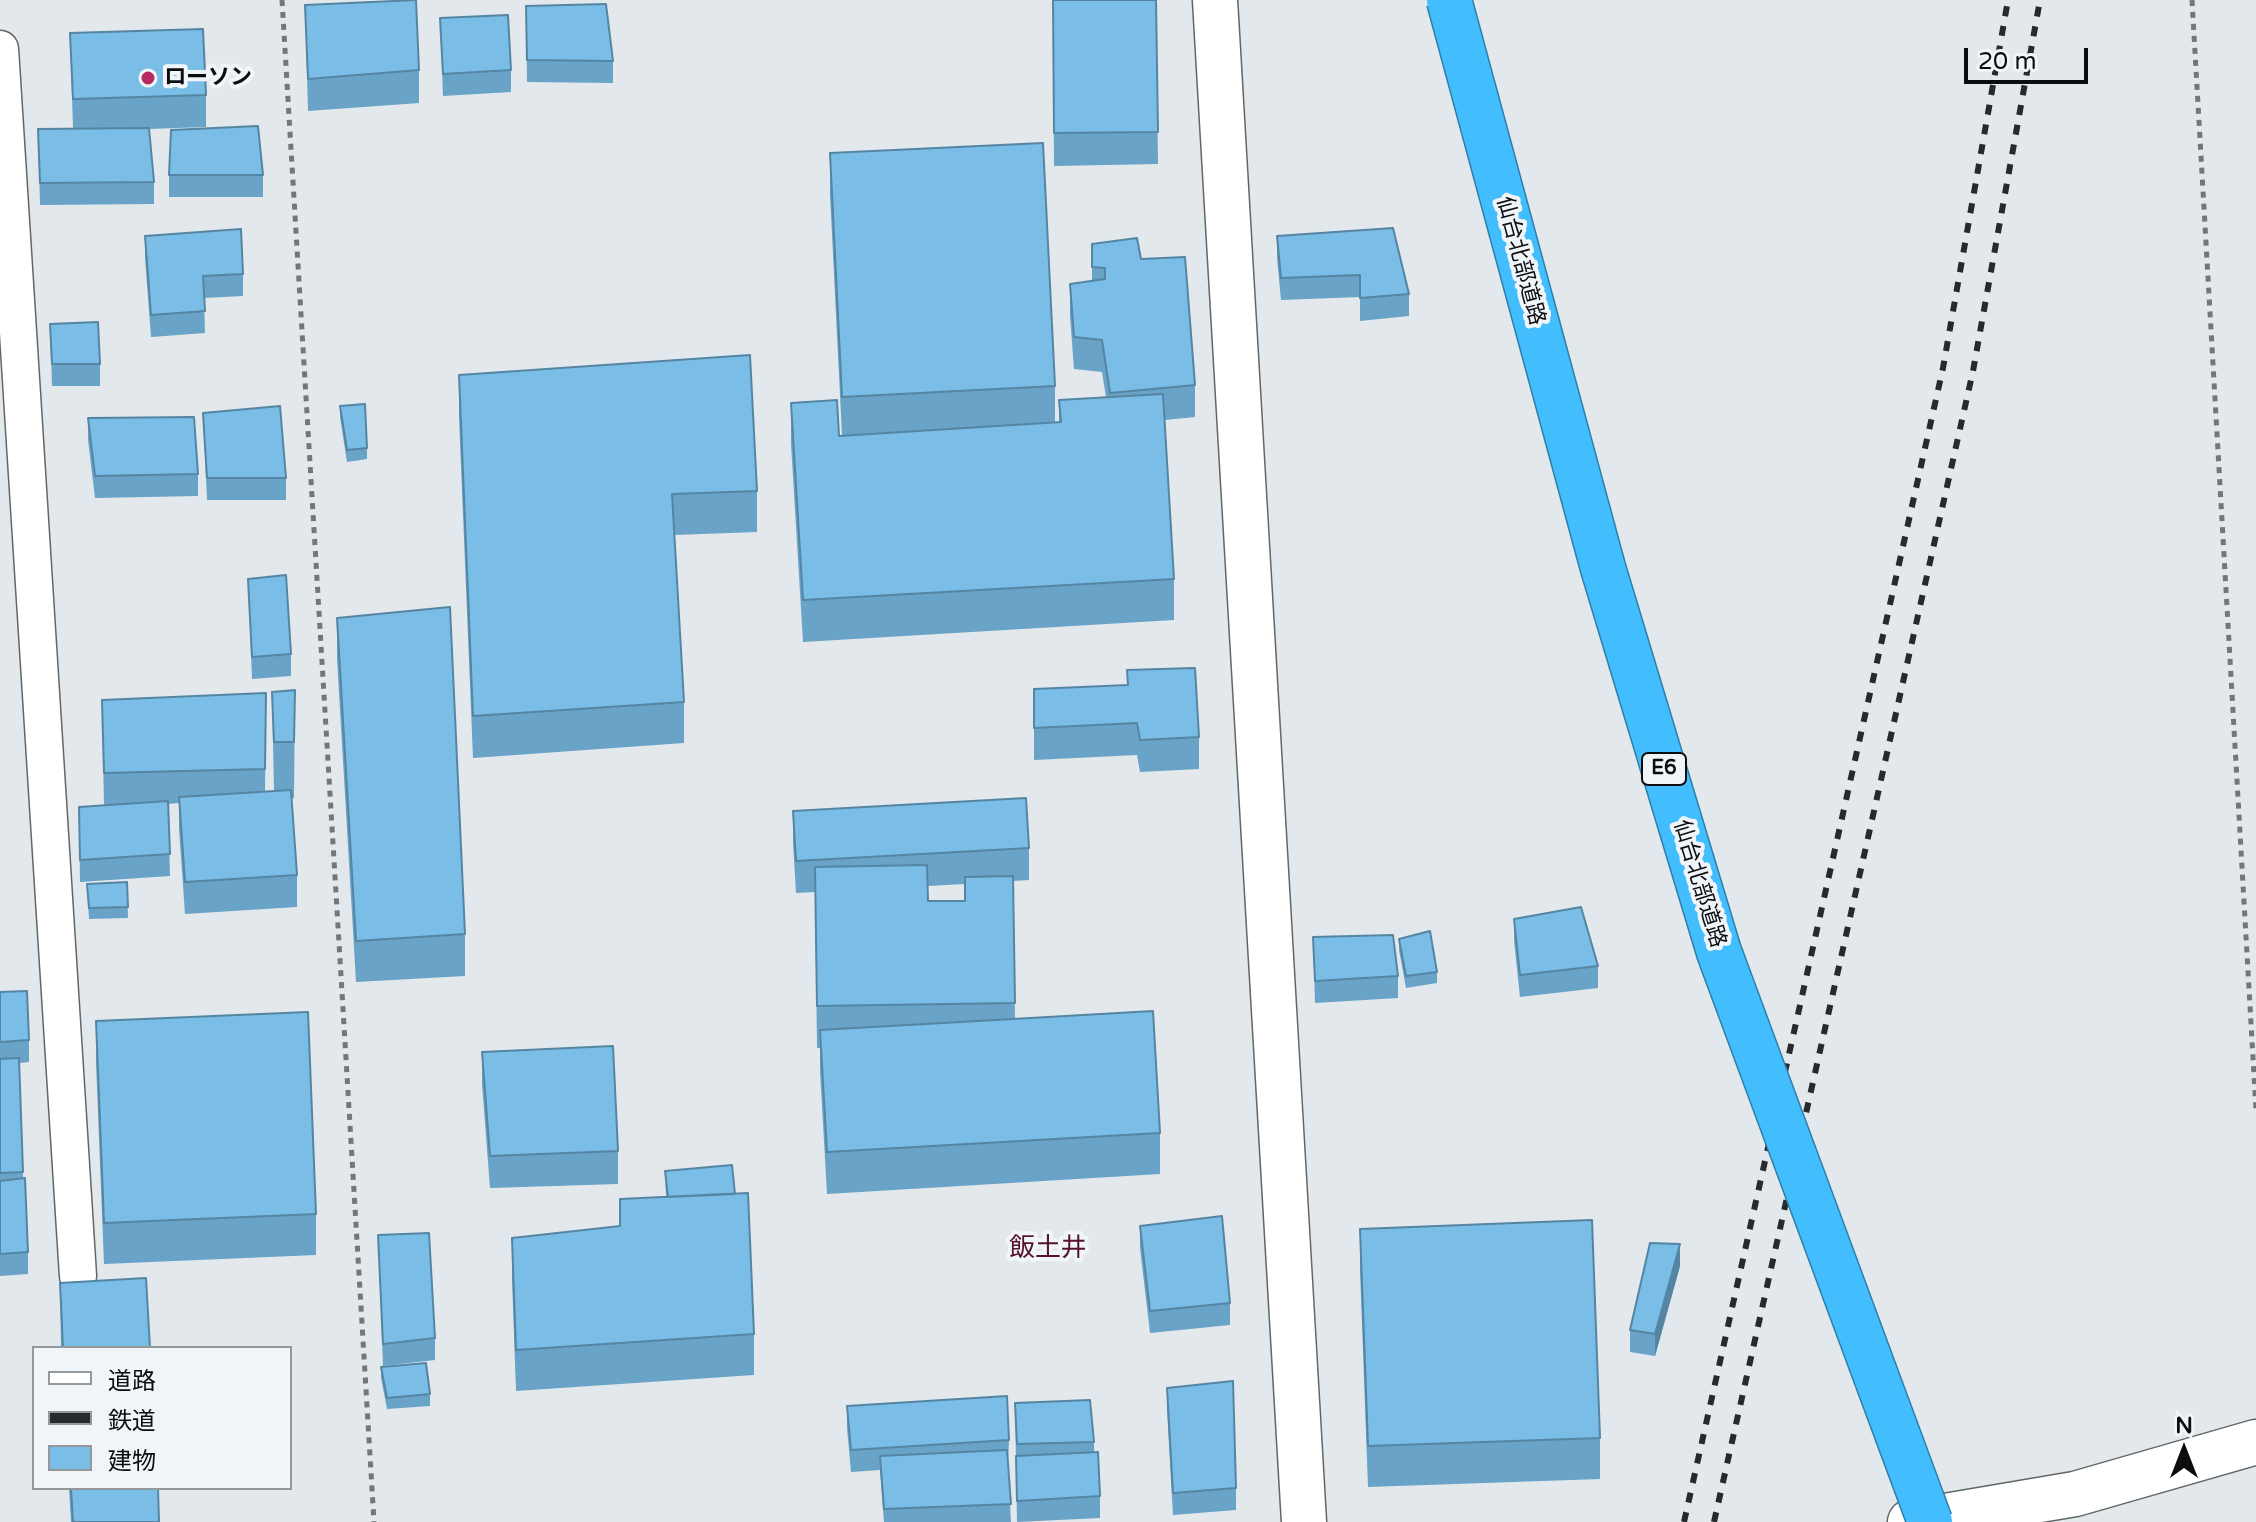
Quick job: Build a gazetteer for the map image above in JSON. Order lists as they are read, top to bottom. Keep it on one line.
{"streets":{"highway":["仙台北部道路","E6"]},"districts":["飯土井"],"places":["ローソン"],"legend":["道路","鉄道","建物"],"scale_bar":"20 m","north":"top"}
